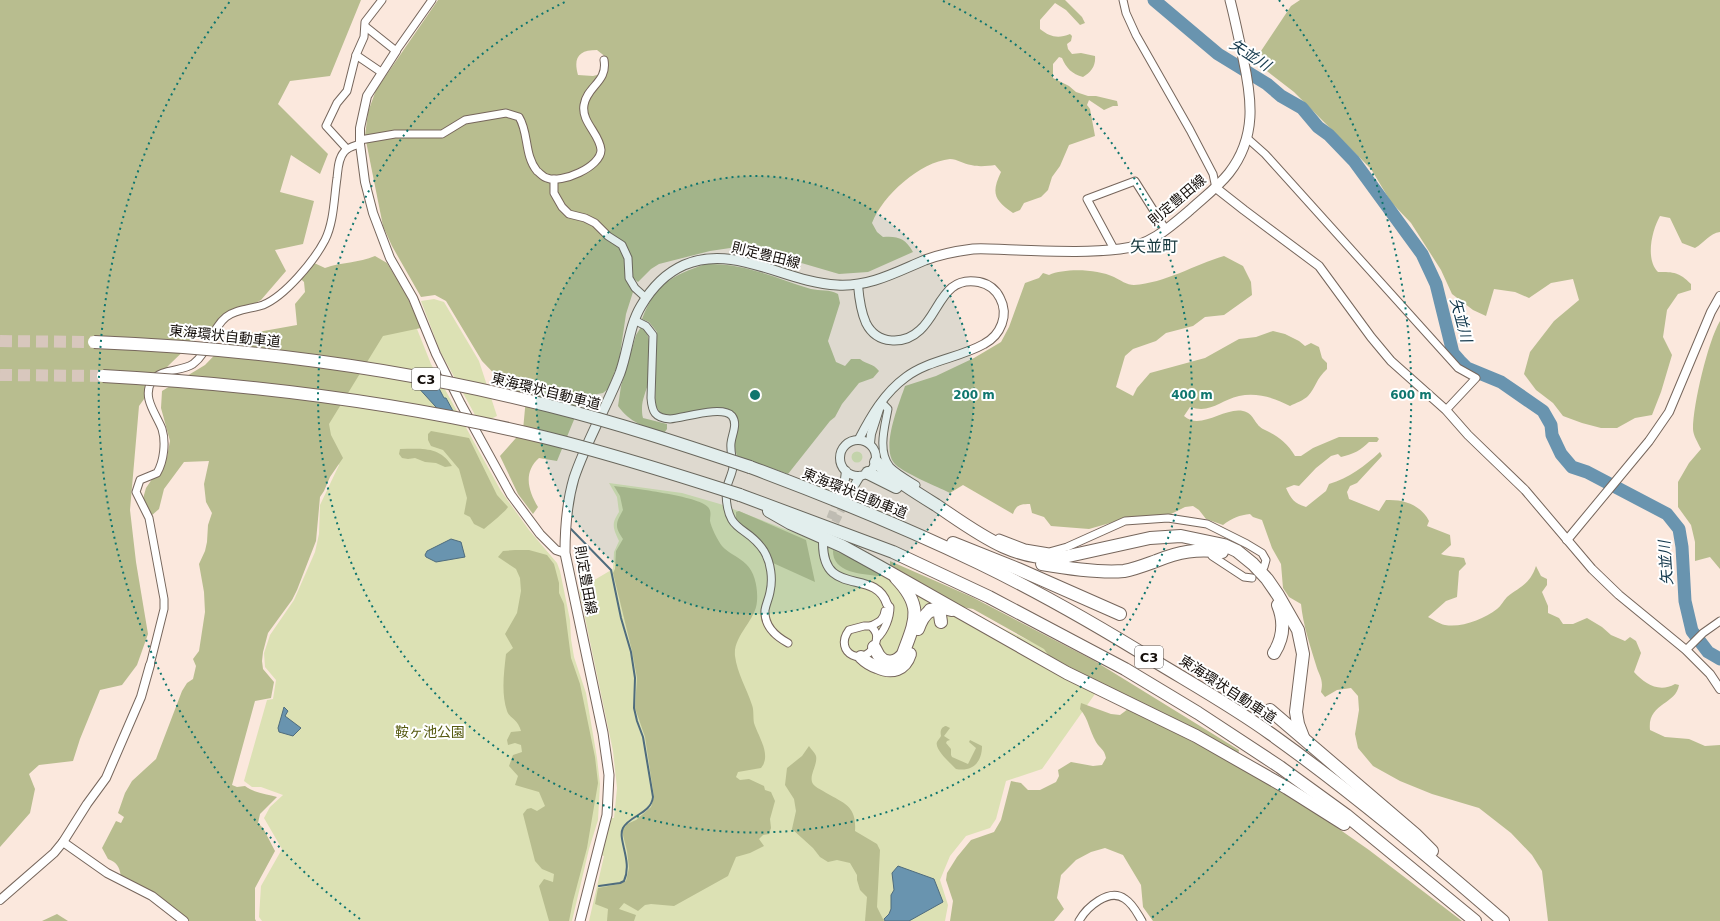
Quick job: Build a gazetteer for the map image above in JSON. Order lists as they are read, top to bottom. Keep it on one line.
{"streets":{"highway":["東海環状自動車道","C3"],"main road":["則定豊田線"]},"districts":["矢並町"],"water":["矢並川"],"parks":["鞍ヶ池公園"],"rings":["200 m","400 m","600 m"]}
